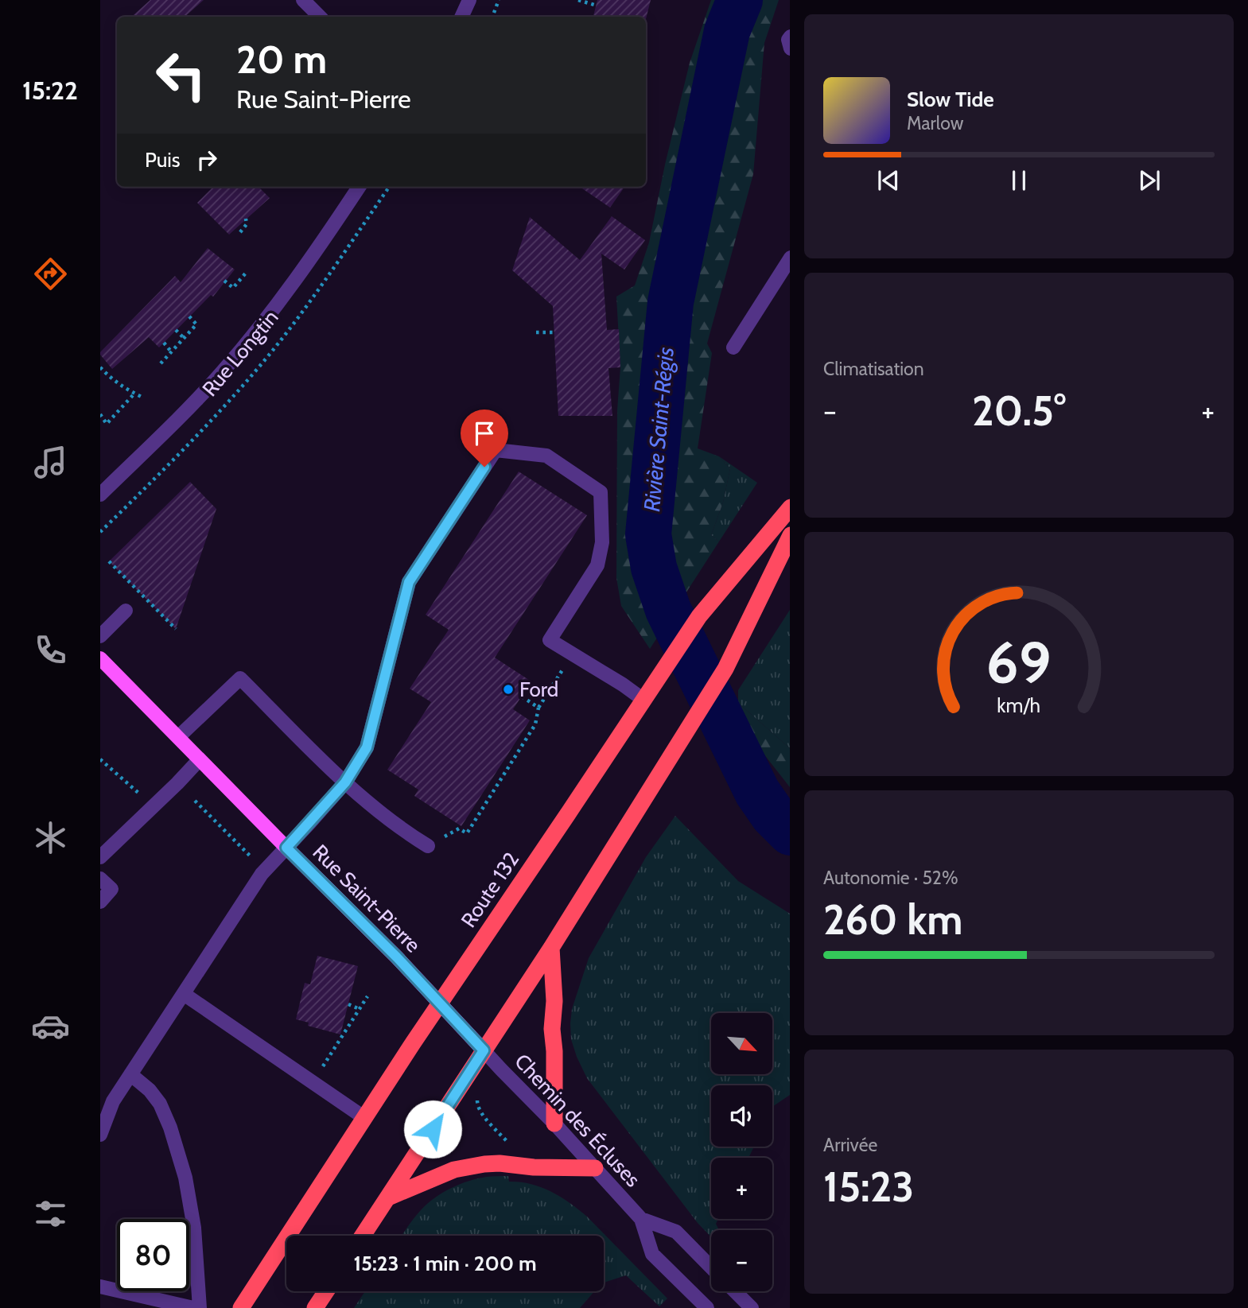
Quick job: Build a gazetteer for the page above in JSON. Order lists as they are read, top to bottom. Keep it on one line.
{"streets":{"highway":["Route 132"],"main road":["Rue Saint-Pierre"],"street":["Rue Longtin","Chemin des Écluses"]},"crossings":[["Route 132","Rue Saint-Pierre"],["Rue Saint-Pierre","Chemin des Écluses"]],"water":["Rivière Saint-Régis"],"places":["Ford"],"north":"bottom right","page":{"tabs":"15:22","turn":["20 m","Rue Saint-Pierre"],"song":["Slow Tide","Marlow"],"then":"Puis","tile":["Climatisation",["Autonomie · 52%","260 km"],["Arrivée","15:23"]],"heat":["−","20.5°","+"],"map_buttons":["+","−"],"limit":"80","trip":"15:23 · 1 min · 200 m","gauge":["69","km/h"]}}
